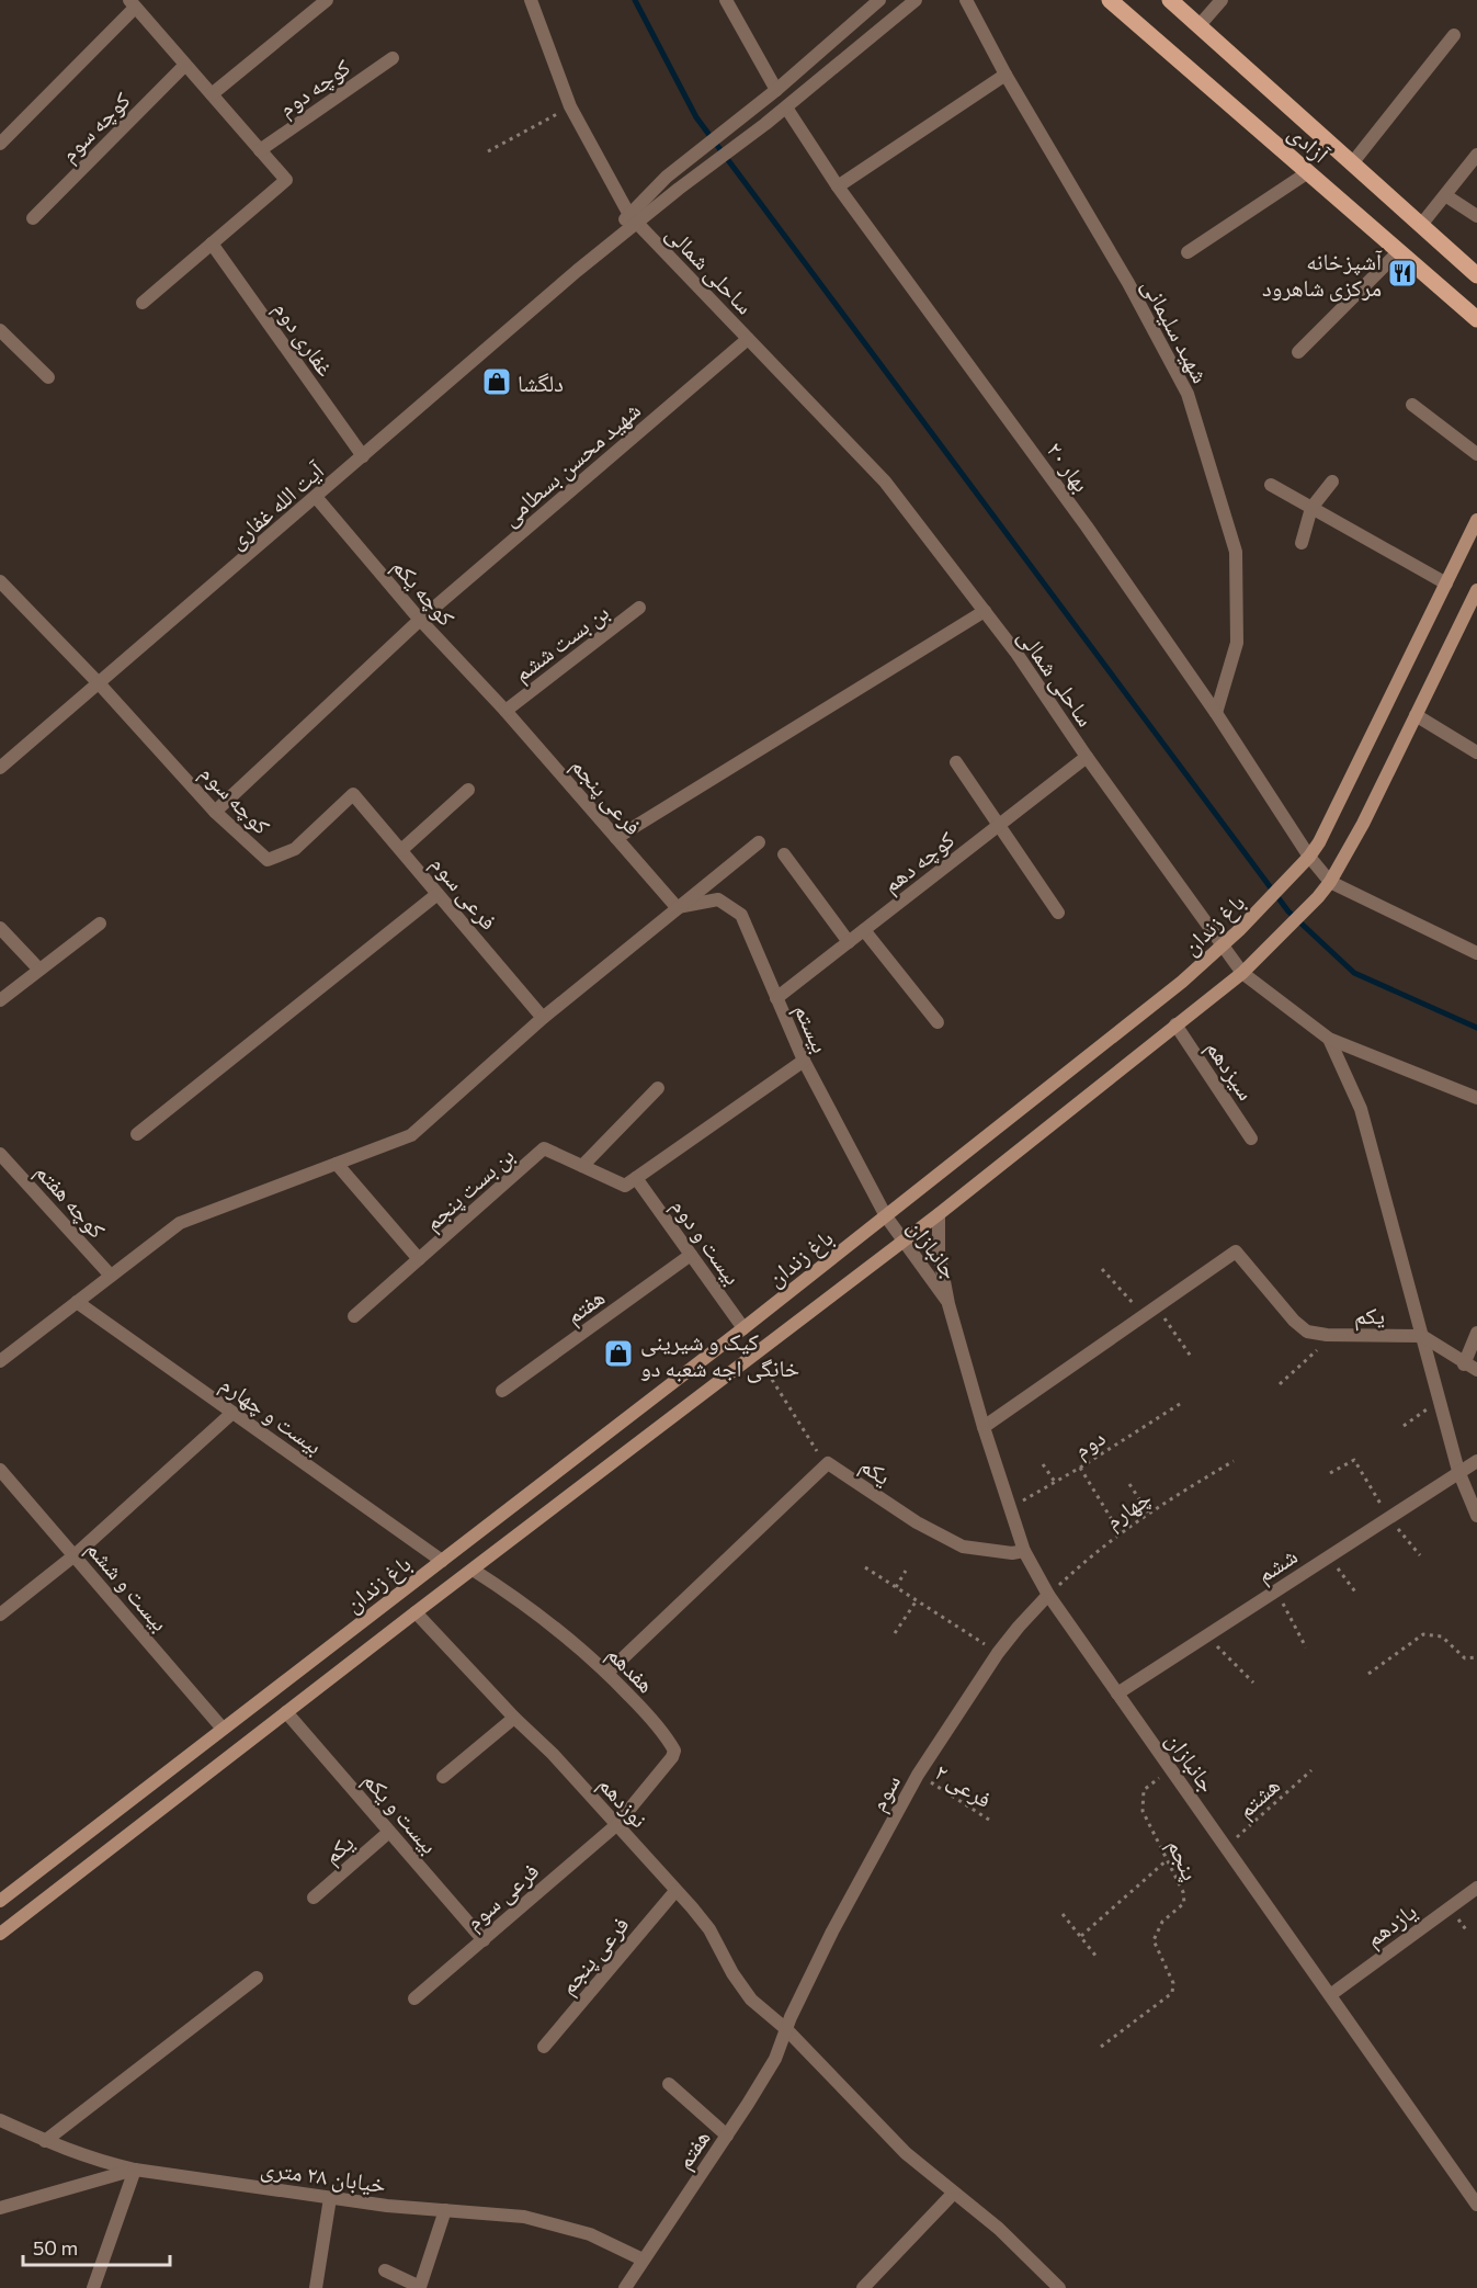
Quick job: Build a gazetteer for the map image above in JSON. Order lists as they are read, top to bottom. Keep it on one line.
{"streets":{"main road":["آزادی","باغ زندان"],"street":["کوچه دوم","کوچه سوم","ساحلی شمالی","شهید سلیمانی","غفاری دوم","شهید محسن بسطامی","بهار ۲۰","آیت الله غفاری","کوچه یکم","بن بست ششم","فرعی پنجم","کوچه دهم","فرعی سوم","بیستم","سیزدهم","بن بست پنجم","کوچه هفتم","بیست و دوم","جانبازان","هفتم","یکم","بیست و چهارم","ششم","بیست و ششم","هفدهم","سوم","نوزدهم","بیست و یکم","یازدهم","خیابان ۲۸ متری"],"path":["دوم","چهارم","فرعی ۲","هشتم","پنجم"]},"crossings":[["کوچه سوم","شهید محسن بسطامی"],["کوچه سوم","آیت الله غفاری"],["کوچه سوم","فرعی سوم"],["ساحلی شمالی","شهید محسن بسطامی"],["ساحلی شمالی","آیت الله غفاری"],["ساحلی شمالی","کوچه دهم"],["ساحلی شمالی","باغ زندان"],["شهید سلیمانی","بهار ۲۰"],["غفاری دوم","آیت الله غفاری"],["شهید محسن بسطامی","کوچه یکم"],["بهار ۲۰","باغ زندان"],["آیت الله غفاری","کوچه یکم"],["کوچه یکم","بن بست ششم"],["کوچه یکم","فرعی پنجم"],["بن بست ششم","فرعی پنجم"],["فرعی پنجم","بیستم"],["فرعی پنجم","نوزدهم"],["کوچه دهم","بیستم"],["فرعی سوم","هفدهم"],["فرعی سوم","نوزدهم"],["فرعی سوم","بیست و یکم"],["باغ زندان","بیستم"],["باغ زندان","سیزدهم"],["باغ زندان","بیست و دوم"],["باغ زندان","جانبازان"],["باغ زندان","یکم"],["باغ زندان","بیست و چهارم"],["باغ زندان","بیست و ششم"],["باغ زندان","هفدهم"],["باغ زندان","نوزدهم"],["باغ زندان","بیست و یکم"],["بیستم","جانبازان"],["بیست و دوم","هفتم"],["جانبازان","یکم"],["جانبازان","دوم"],["جانبازان","چهارم"],["جانبازان","ششم"],["جانبازان","سوم"],["جانبازان","هشتم"],["جانبازان","پنجم"],["جانبازان","یازدهم"],["هفتم","سوم"],["هفتم","نوزدهم"],["هفتم","خیابان ۲۸ متری"],["یکم","بیست و یکم"],["چهارم","سوم"],["هفدهم","نوزدهم"],["فرعی ۲","سوم"],["سوم","نوزدهم"]],"places":{"restaurant":["آشپزخانه مرکزی شاهرود"],"shop":["دلگشا","کیک و شیرینی خانگی اجه شعبه دو"]},"scale_bar":"50 m"}
